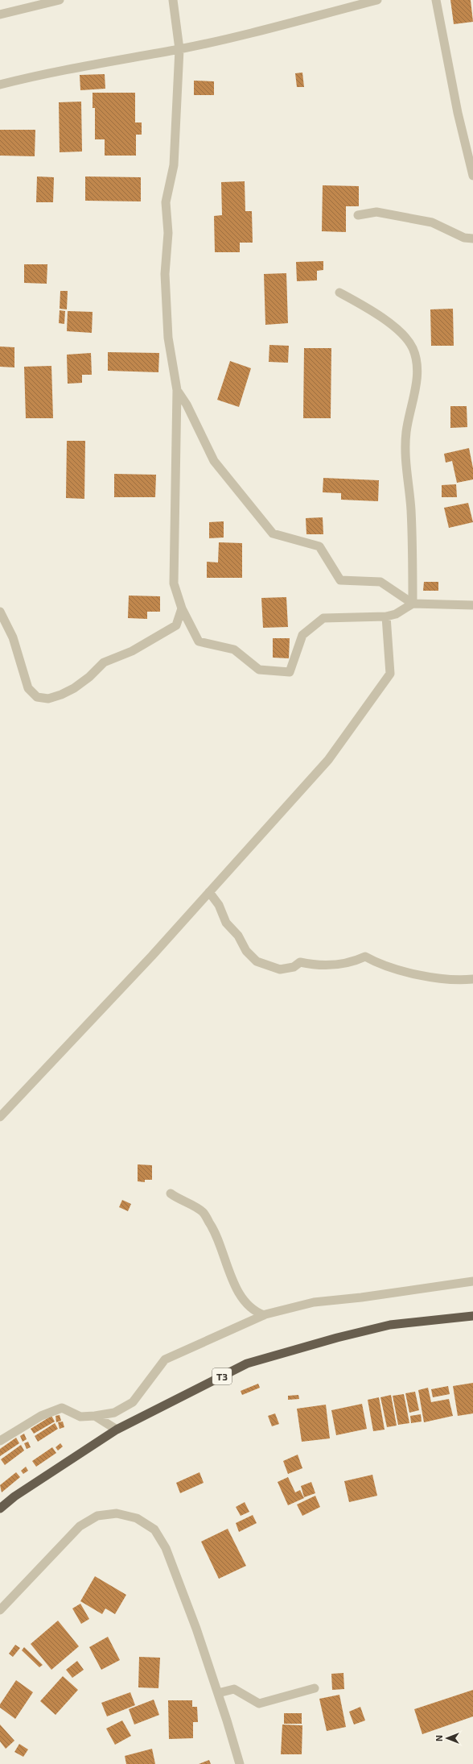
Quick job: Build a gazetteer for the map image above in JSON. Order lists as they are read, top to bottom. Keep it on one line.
{"streets":{"highway":["T3"]},"north":"left"}
